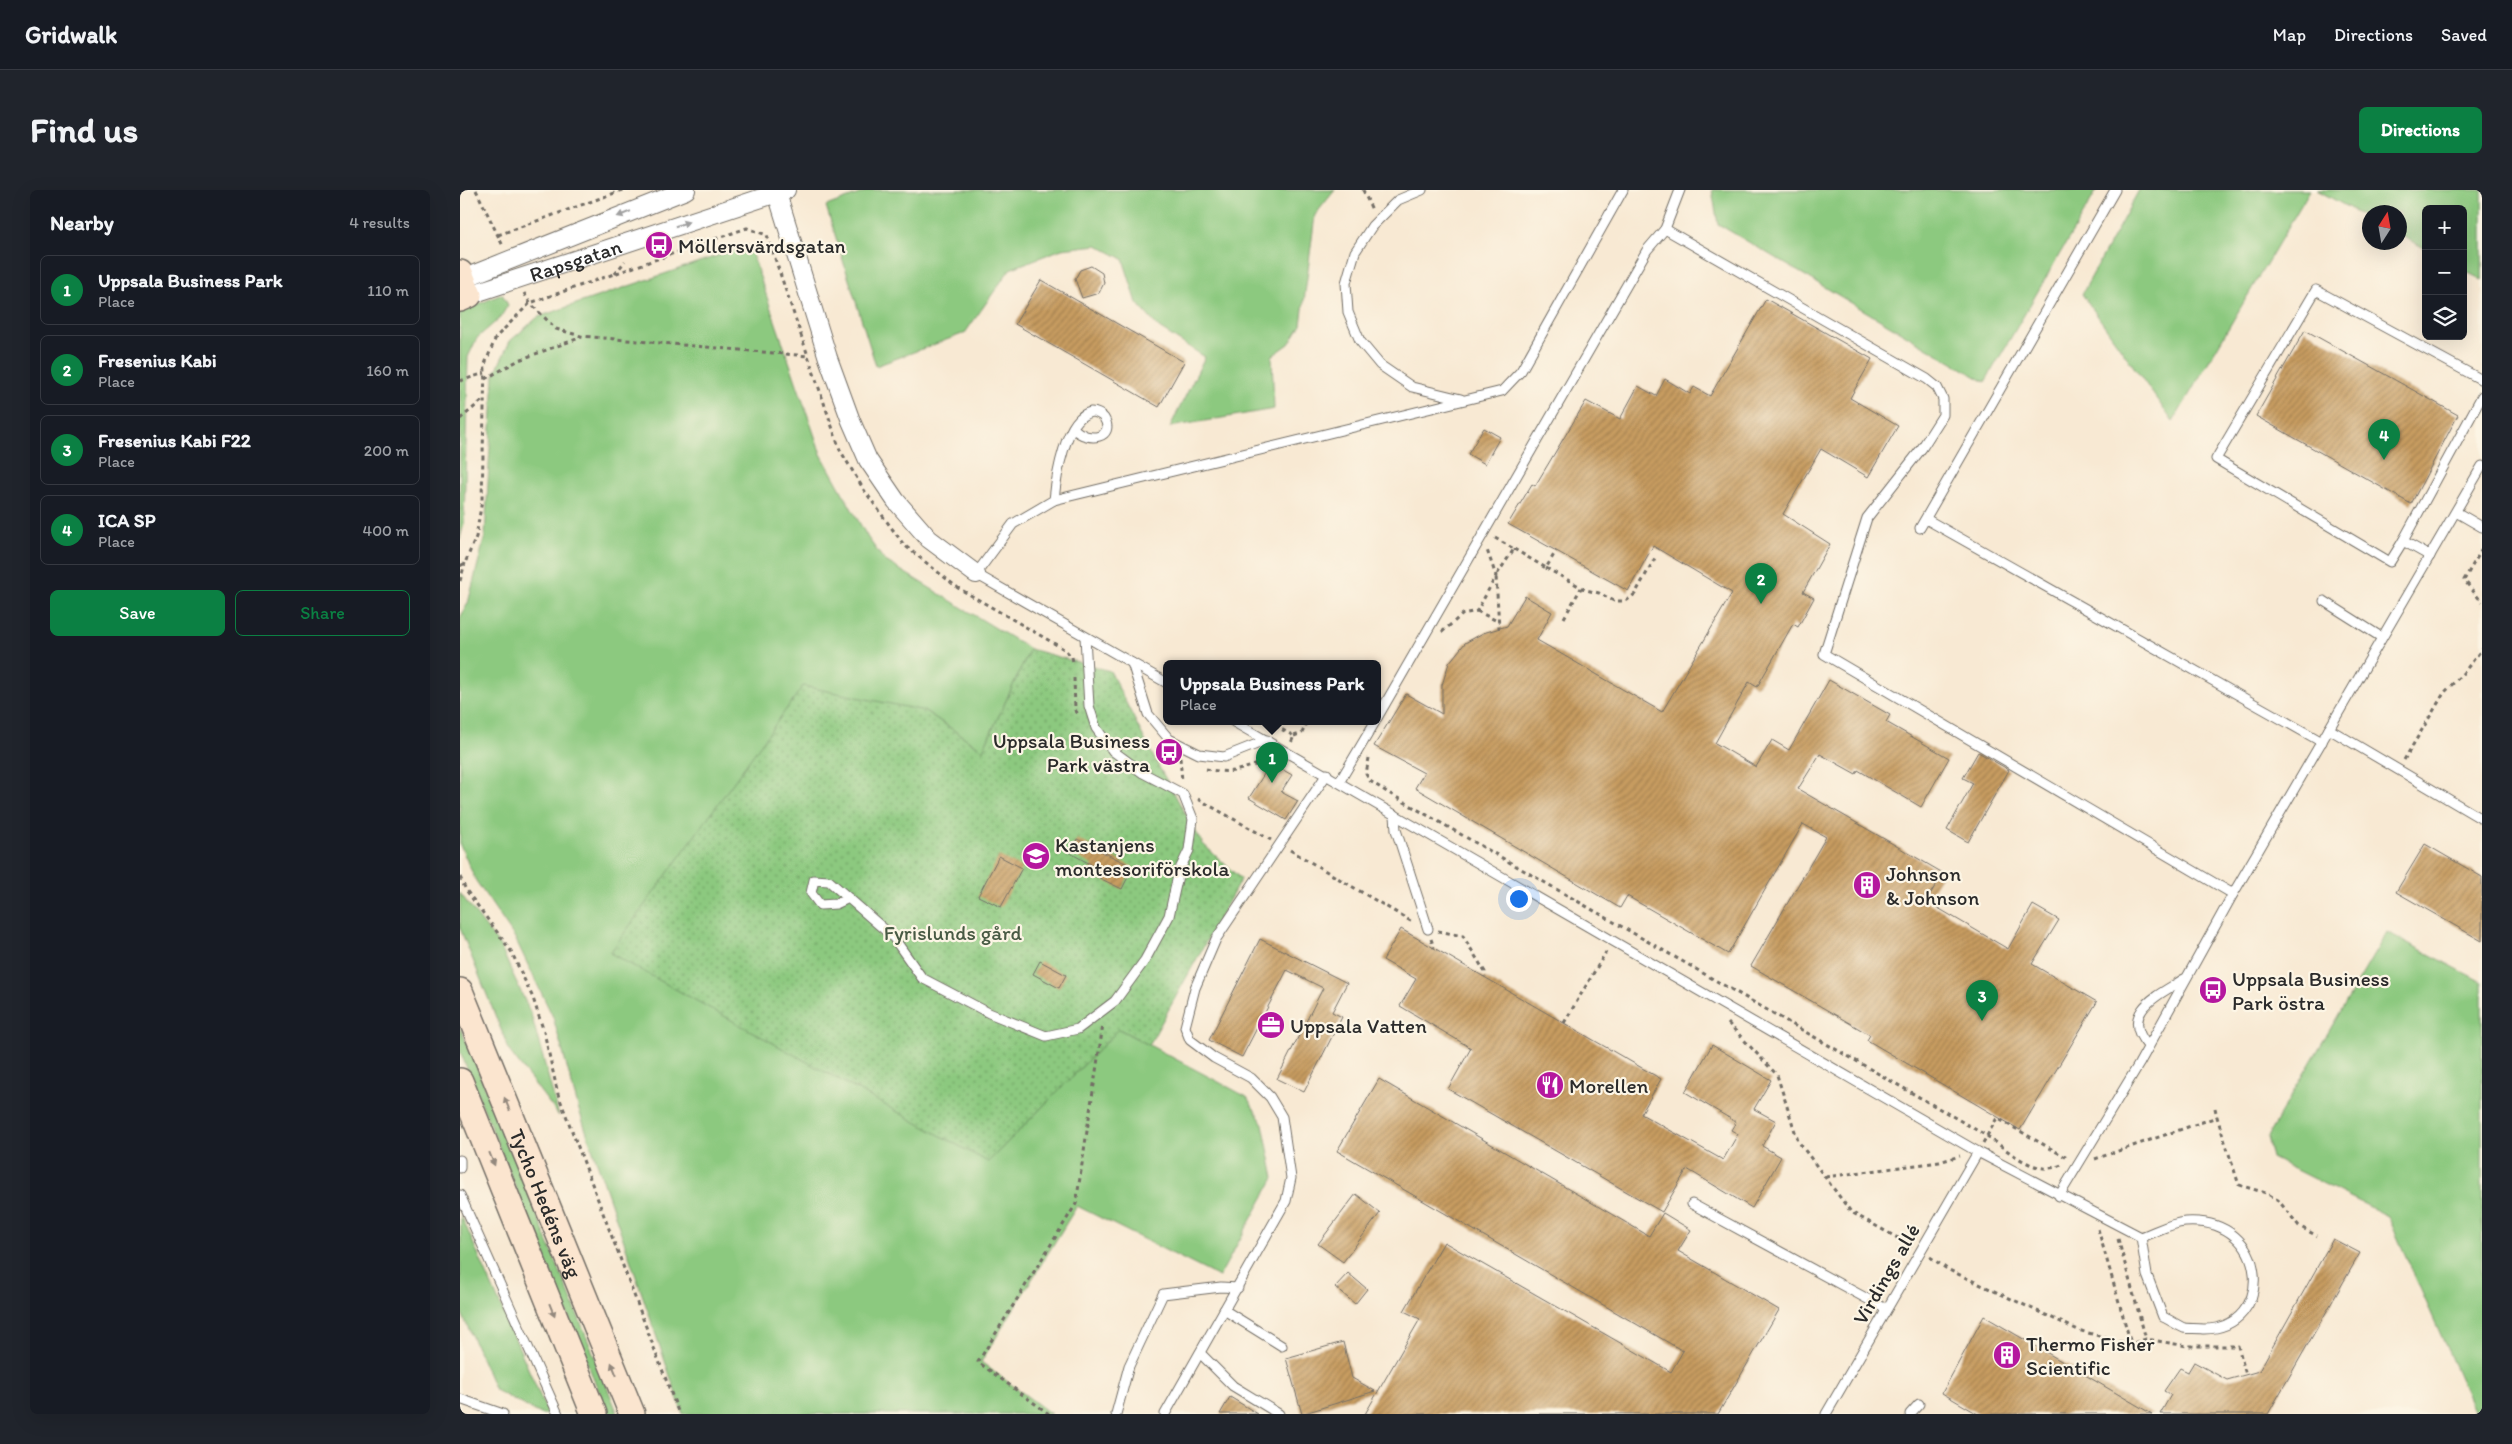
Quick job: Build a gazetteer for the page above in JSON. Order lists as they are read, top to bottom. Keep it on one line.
{"streets":{"main road":["Tycho Hedéns väg"],"street":["Rapsgatan"],"lane":["Virdings allé"]},"parks":["Fyrislunds gård"],"places":{"bus stop":["Möllersvärdsgatan","Uppsala Business Park västra","Uppsala Business Park östra"],"school or university":["Kastanjens montessoriförskola"],"building":["Johnson & Johnson","Thermo Fisher Scientific"],"office":["Uppsala Vatten"],"restaurant":["Morellen"]},"north":"top","page":{"header":"Gridwalk","nav":["Map","Directions","Saved"],"buttons":["Directions",["Save","Share"]],"title":"Find us","heading":["Nearby","4 results"],"map_buttons":["+","−"],"list":[{"mark":"1","name":"Uppsala Business Park","note":"Place","value":"110 m"},{"mark":"2","name":"Fresenius Kabi","note":"Place","value":"160 m"},{"mark":"3","name":"Fresenius Kabi F22","note":"Place","value":"200 m"},{"mark":"4","name":"ICA SP","note":"Place","value":"400 m"}],"pins":["4","2","1","3"],"popup":["Uppsala Business Park","Place"]}}
